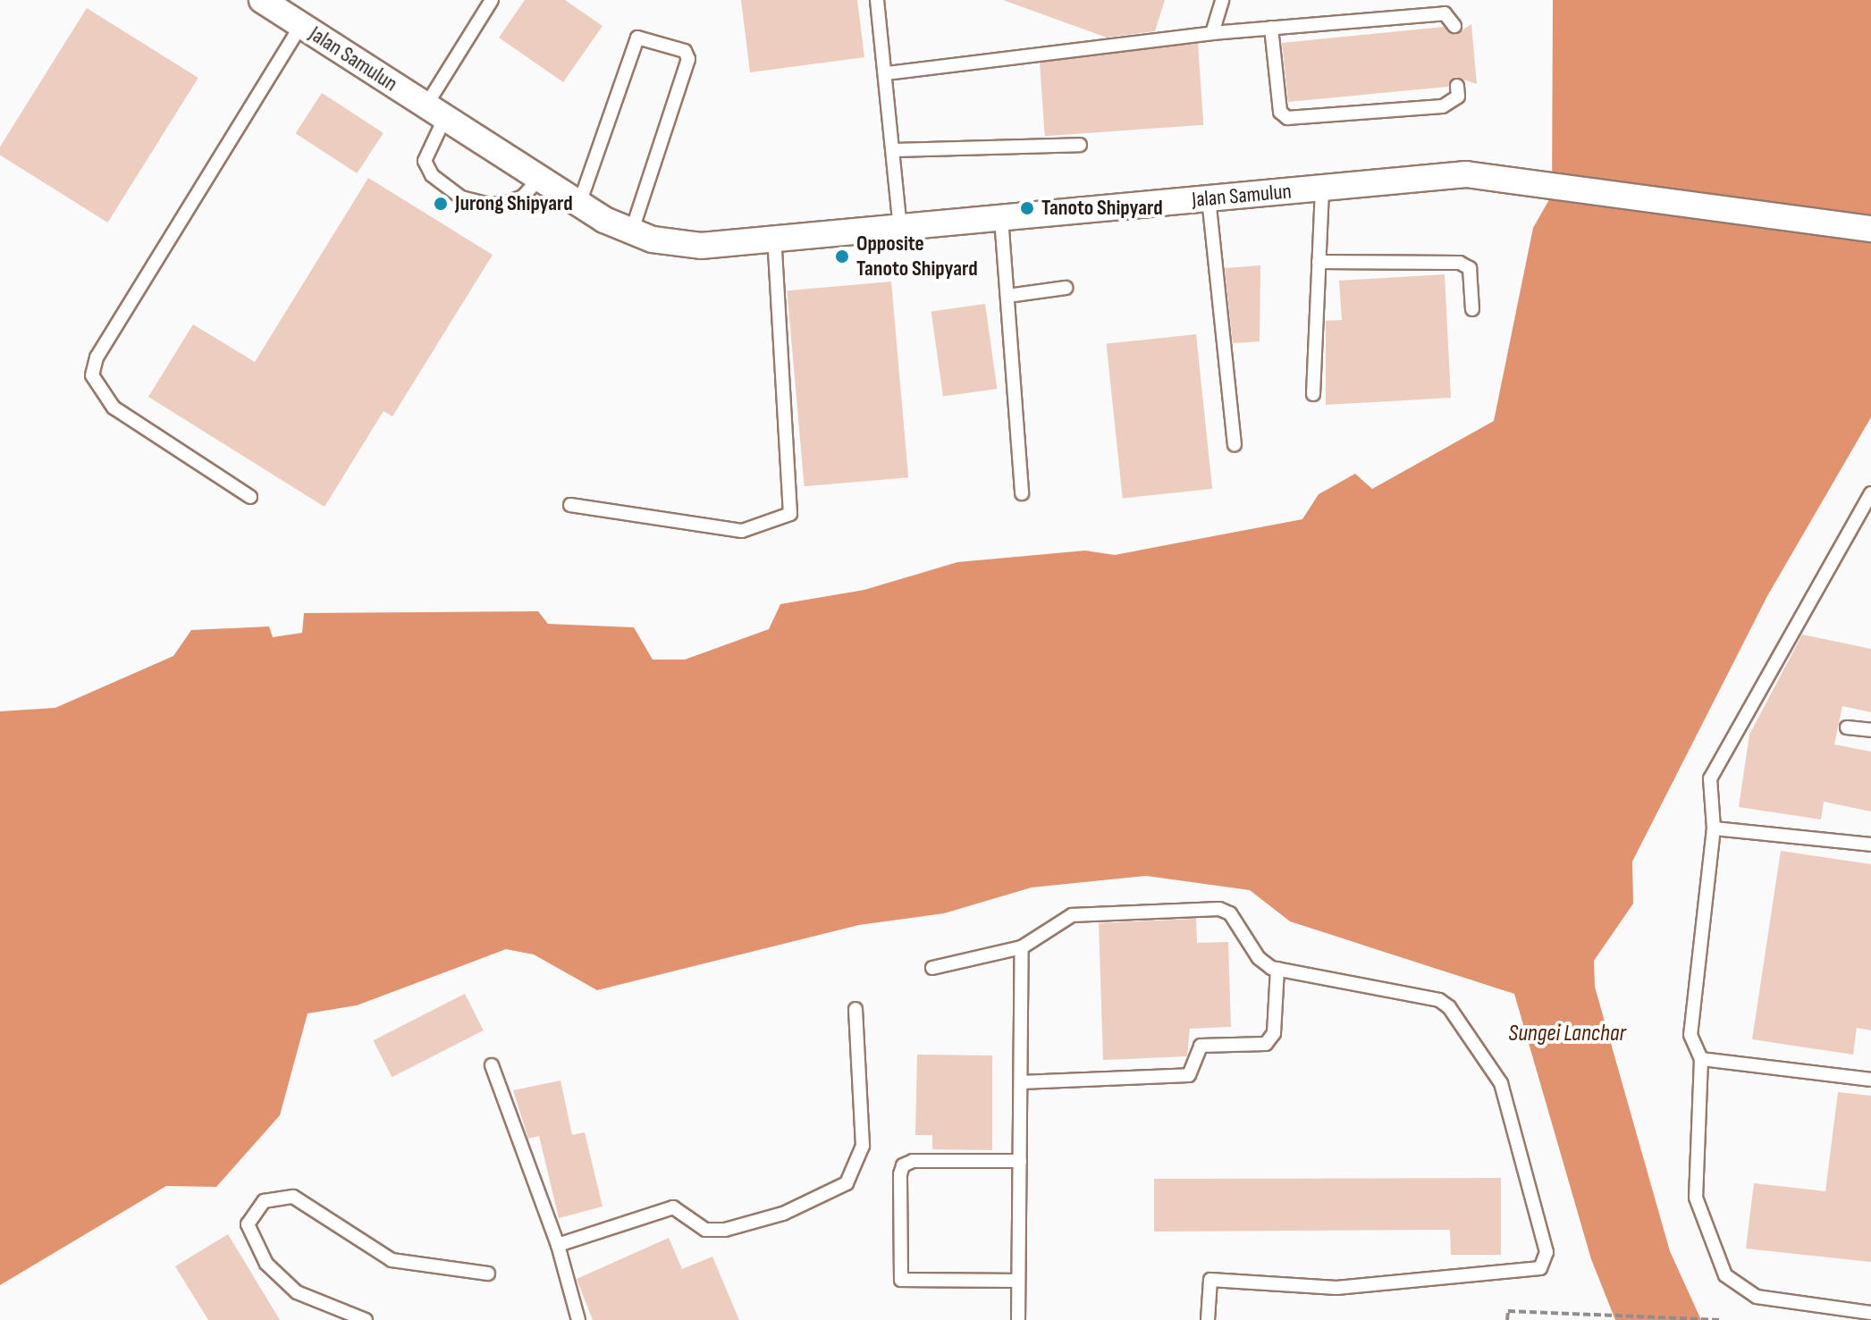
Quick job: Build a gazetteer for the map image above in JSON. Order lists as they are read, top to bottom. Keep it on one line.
{"streets":{"street":["Jalan Samulun"]},"water":["Sungei Lanchar"],"places":["Jurong Shipyard","Tanoto Shipyard","Opposite Tanoto Shipyard"]}
